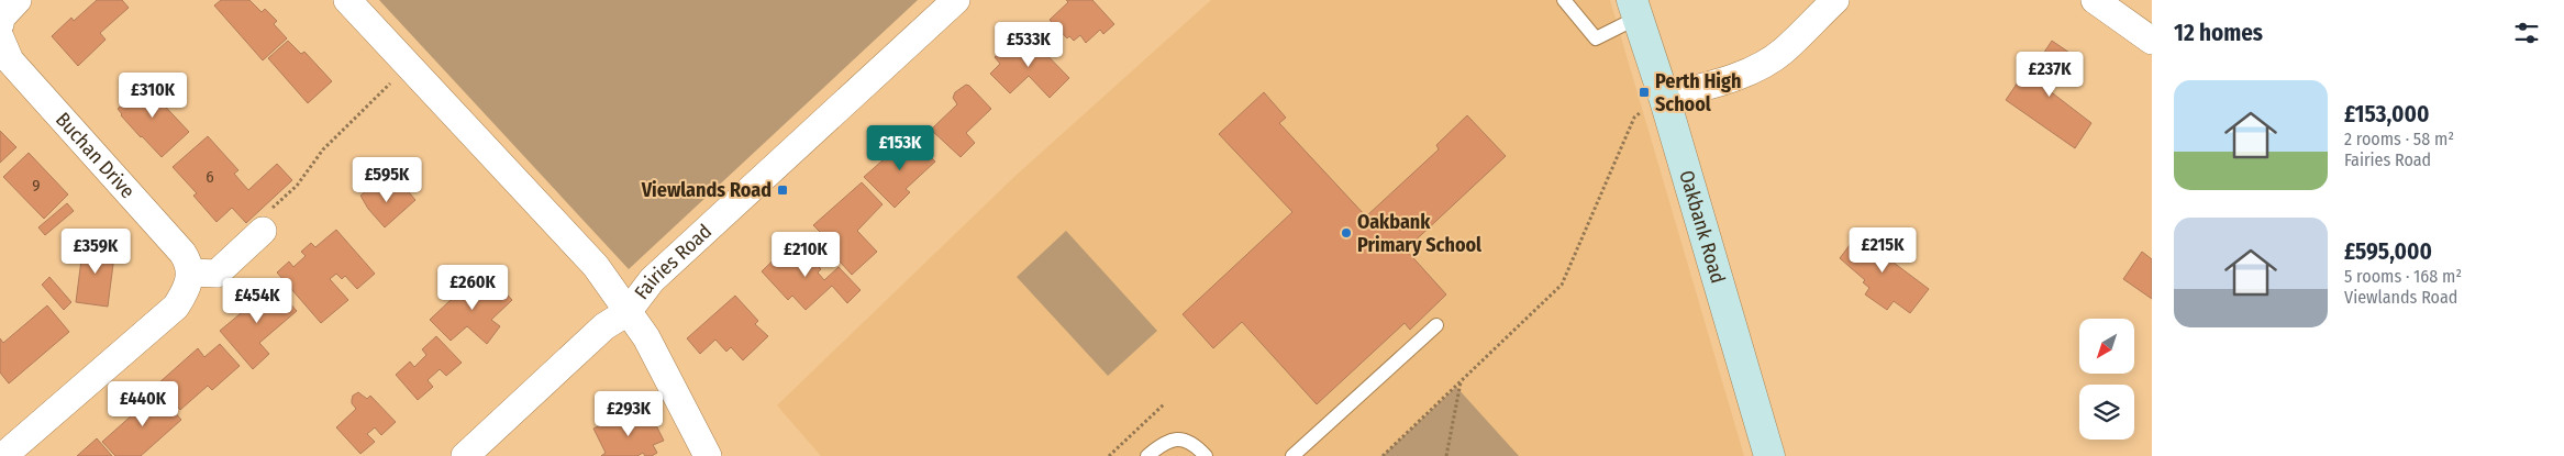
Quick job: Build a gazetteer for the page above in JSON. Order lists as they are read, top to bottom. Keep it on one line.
{"streets":{"street":["Buchan Drive","Oakbank Road","Fairies Road"]},"places":{"transit":["Perth High School","Viewlands Road"],"other":["Oakbank Primary School"]},"house_numbers":["6","9"],"north":"bottom left","page":{"heading":"12 homes","price":["£533K","£237K","£310K","£153K","£595K","£215K","£359K","£210K","£260K","£454K","£440K","£293K"],"list":[{"name":"£153,000","note":"2 rooms · 58 m² · Fairies Road"},{"name":"£595,000","note":"5 rooms · 168 m² · Viewlands Road"}]}}
